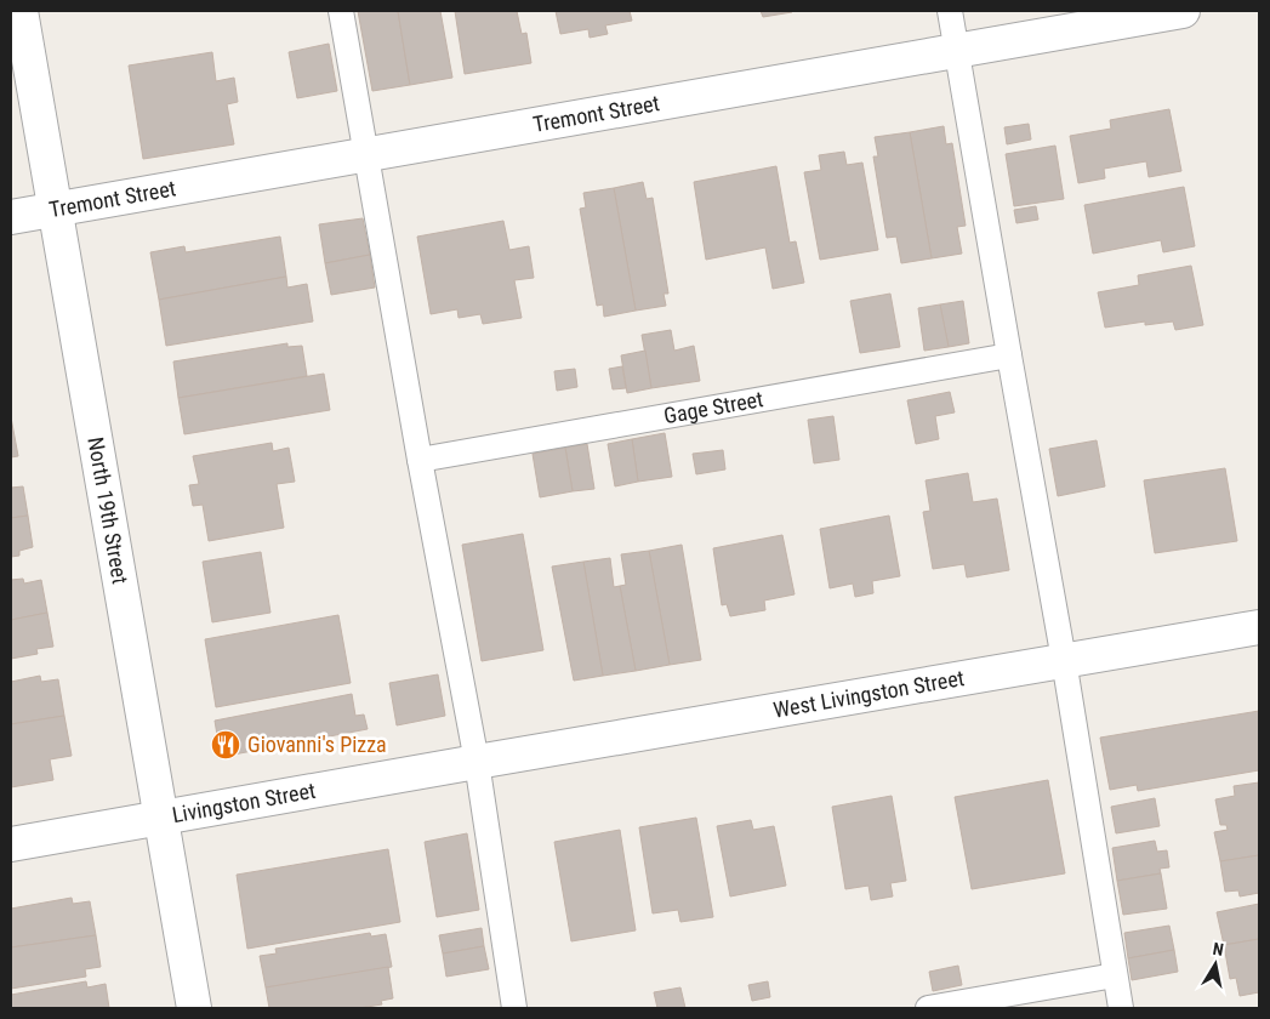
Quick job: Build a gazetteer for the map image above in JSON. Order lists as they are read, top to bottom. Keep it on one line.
{"streets":{"street":["Tremont Street","North 19th Street","West Livingston Street","Livingston Street"],"lane":["Gage Street"]},"crossings":[["Tremont Street","North 19th Street"],["North 19th Street","Livingston Street"],["West Livingston Street","Livingston Street"]],"places":{"restaurant":["Giovanni's Pizza"]},"north":"top"}
